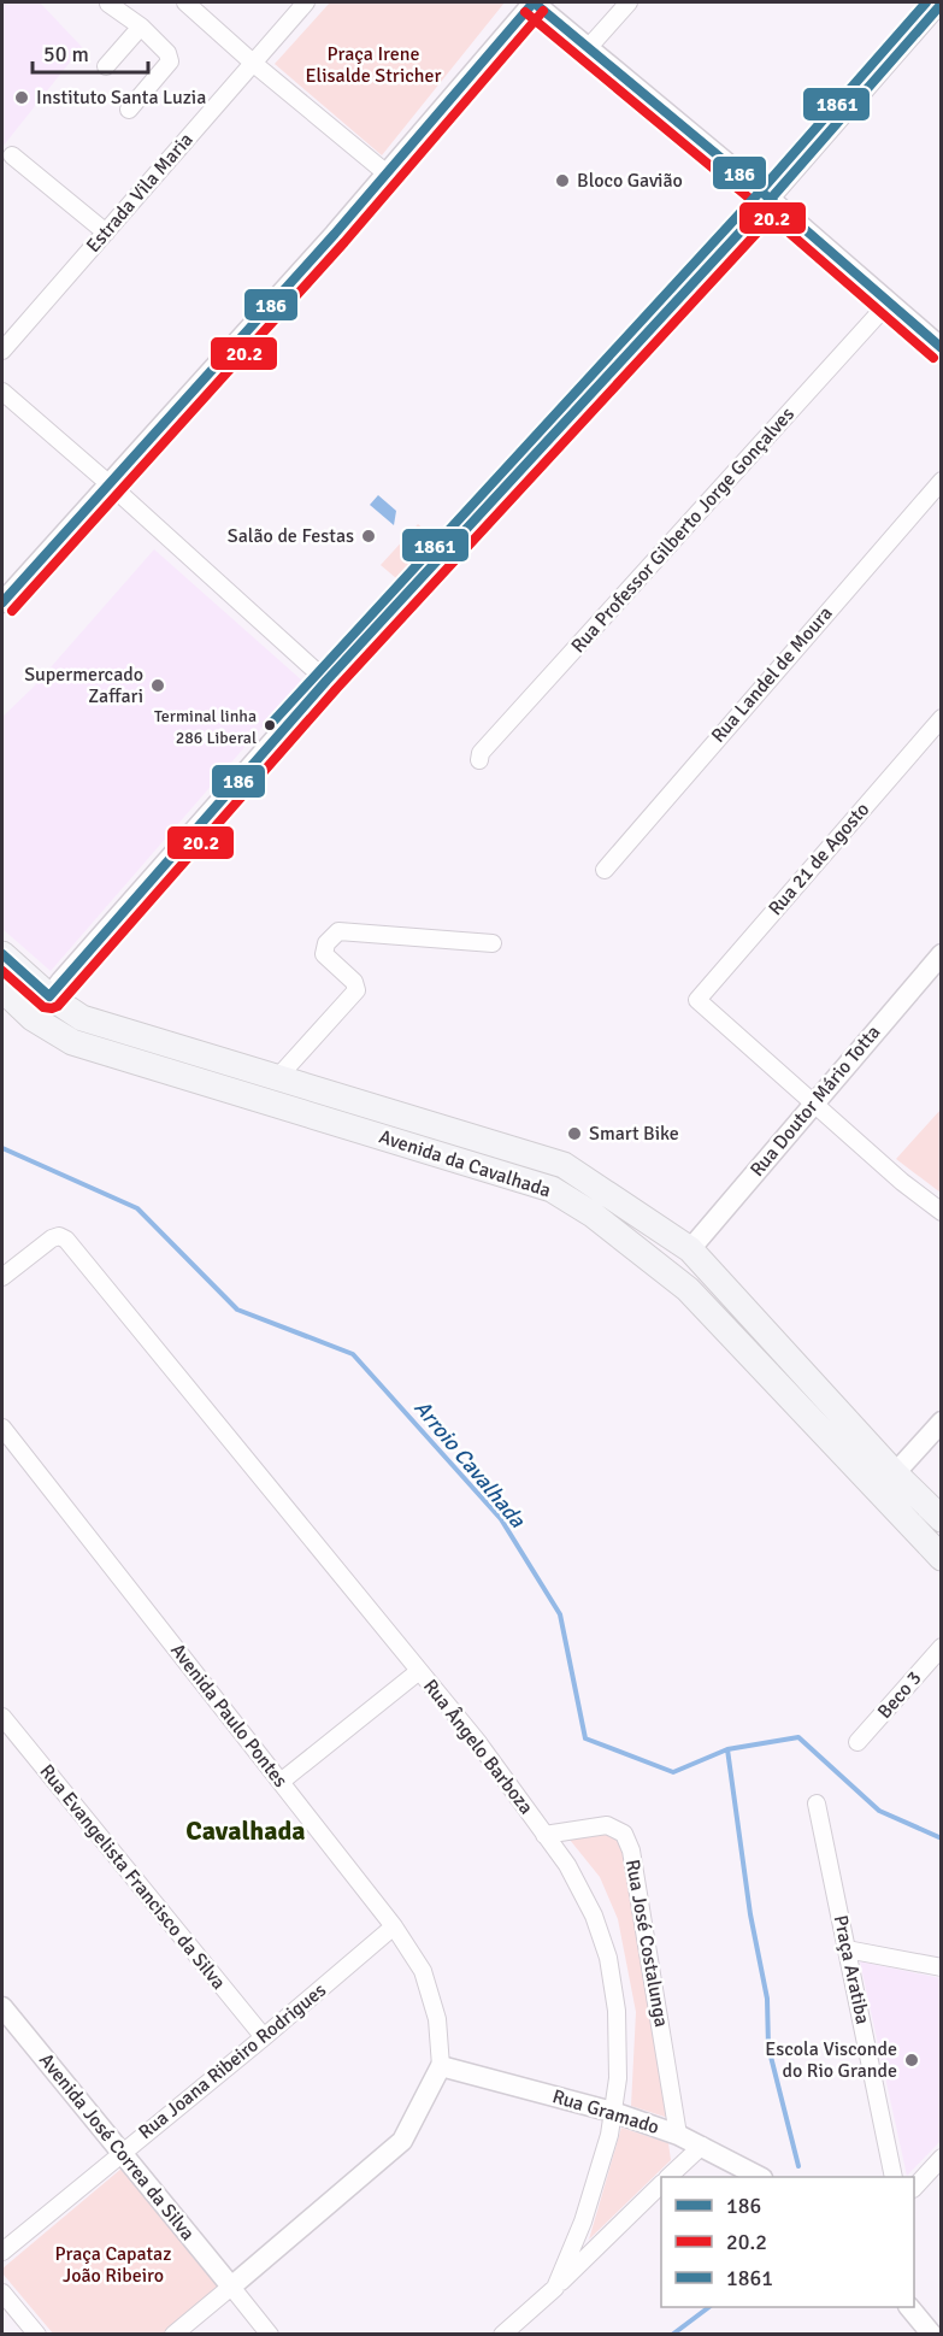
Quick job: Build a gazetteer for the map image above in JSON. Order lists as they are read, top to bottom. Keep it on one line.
{"streets":{"main road":["Avenida da Cavalhada"],"street":["Estrada Vila Maria","Rua Professor Gilberto Jorge Gonçalves","Rua Landel de Moura","Rua 21 de Agosto","Rua Doutor Mário Totta","Beco 3","Avenida Paulo Pontes","Rua Ângelo Barboza","Rua Evangelista Francisco da Silva","Rua José Costalunga","Praça Aratiba","Rua Joana Ribeiro Rodrigues","Rua Gramado","Avenida José Correa da Silva"]},"crossings":[["Rua 21 de Agosto","Rua Doutor Mário Totta"],["Rua Doutor Mário Totta","Avenida da Cavalhada"],["Avenida Paulo Pontes","Rua Joana Ribeiro Rodrigues"],["Avenida Paulo Pontes","Rua Gramado"],["Rua Ângelo Barboza","Rua José Costalunga"],["Rua Ângelo Barboza","Rua Gramado"],["Rua Evangelista Francisco da Silva","Rua Joana Ribeiro Rodrigues"],["Rua José Costalunga","Rua Gramado"],["Rua Joana Ribeiro Rodrigues","Avenida José Correa da Silva"]],"districts":["Cavalhada"],"water":["Arroio Cavalhada"],"parks":["Praça Irene Elisalde Stricher","Praça Capataz João Ribeiro"],"places":["Instituto Santa Luzia","Bloco Gavião","Salão de Festas","Supermercado Zaffari","Terminal linha 286 Liberal","Smart Bike","Escola Visconde do Rio Grande"],"lines":["transit line 186","transit line 1861","transit line 20.2"],"legend":["186","20.2","1861"],"scale_bar":"50 m"}
